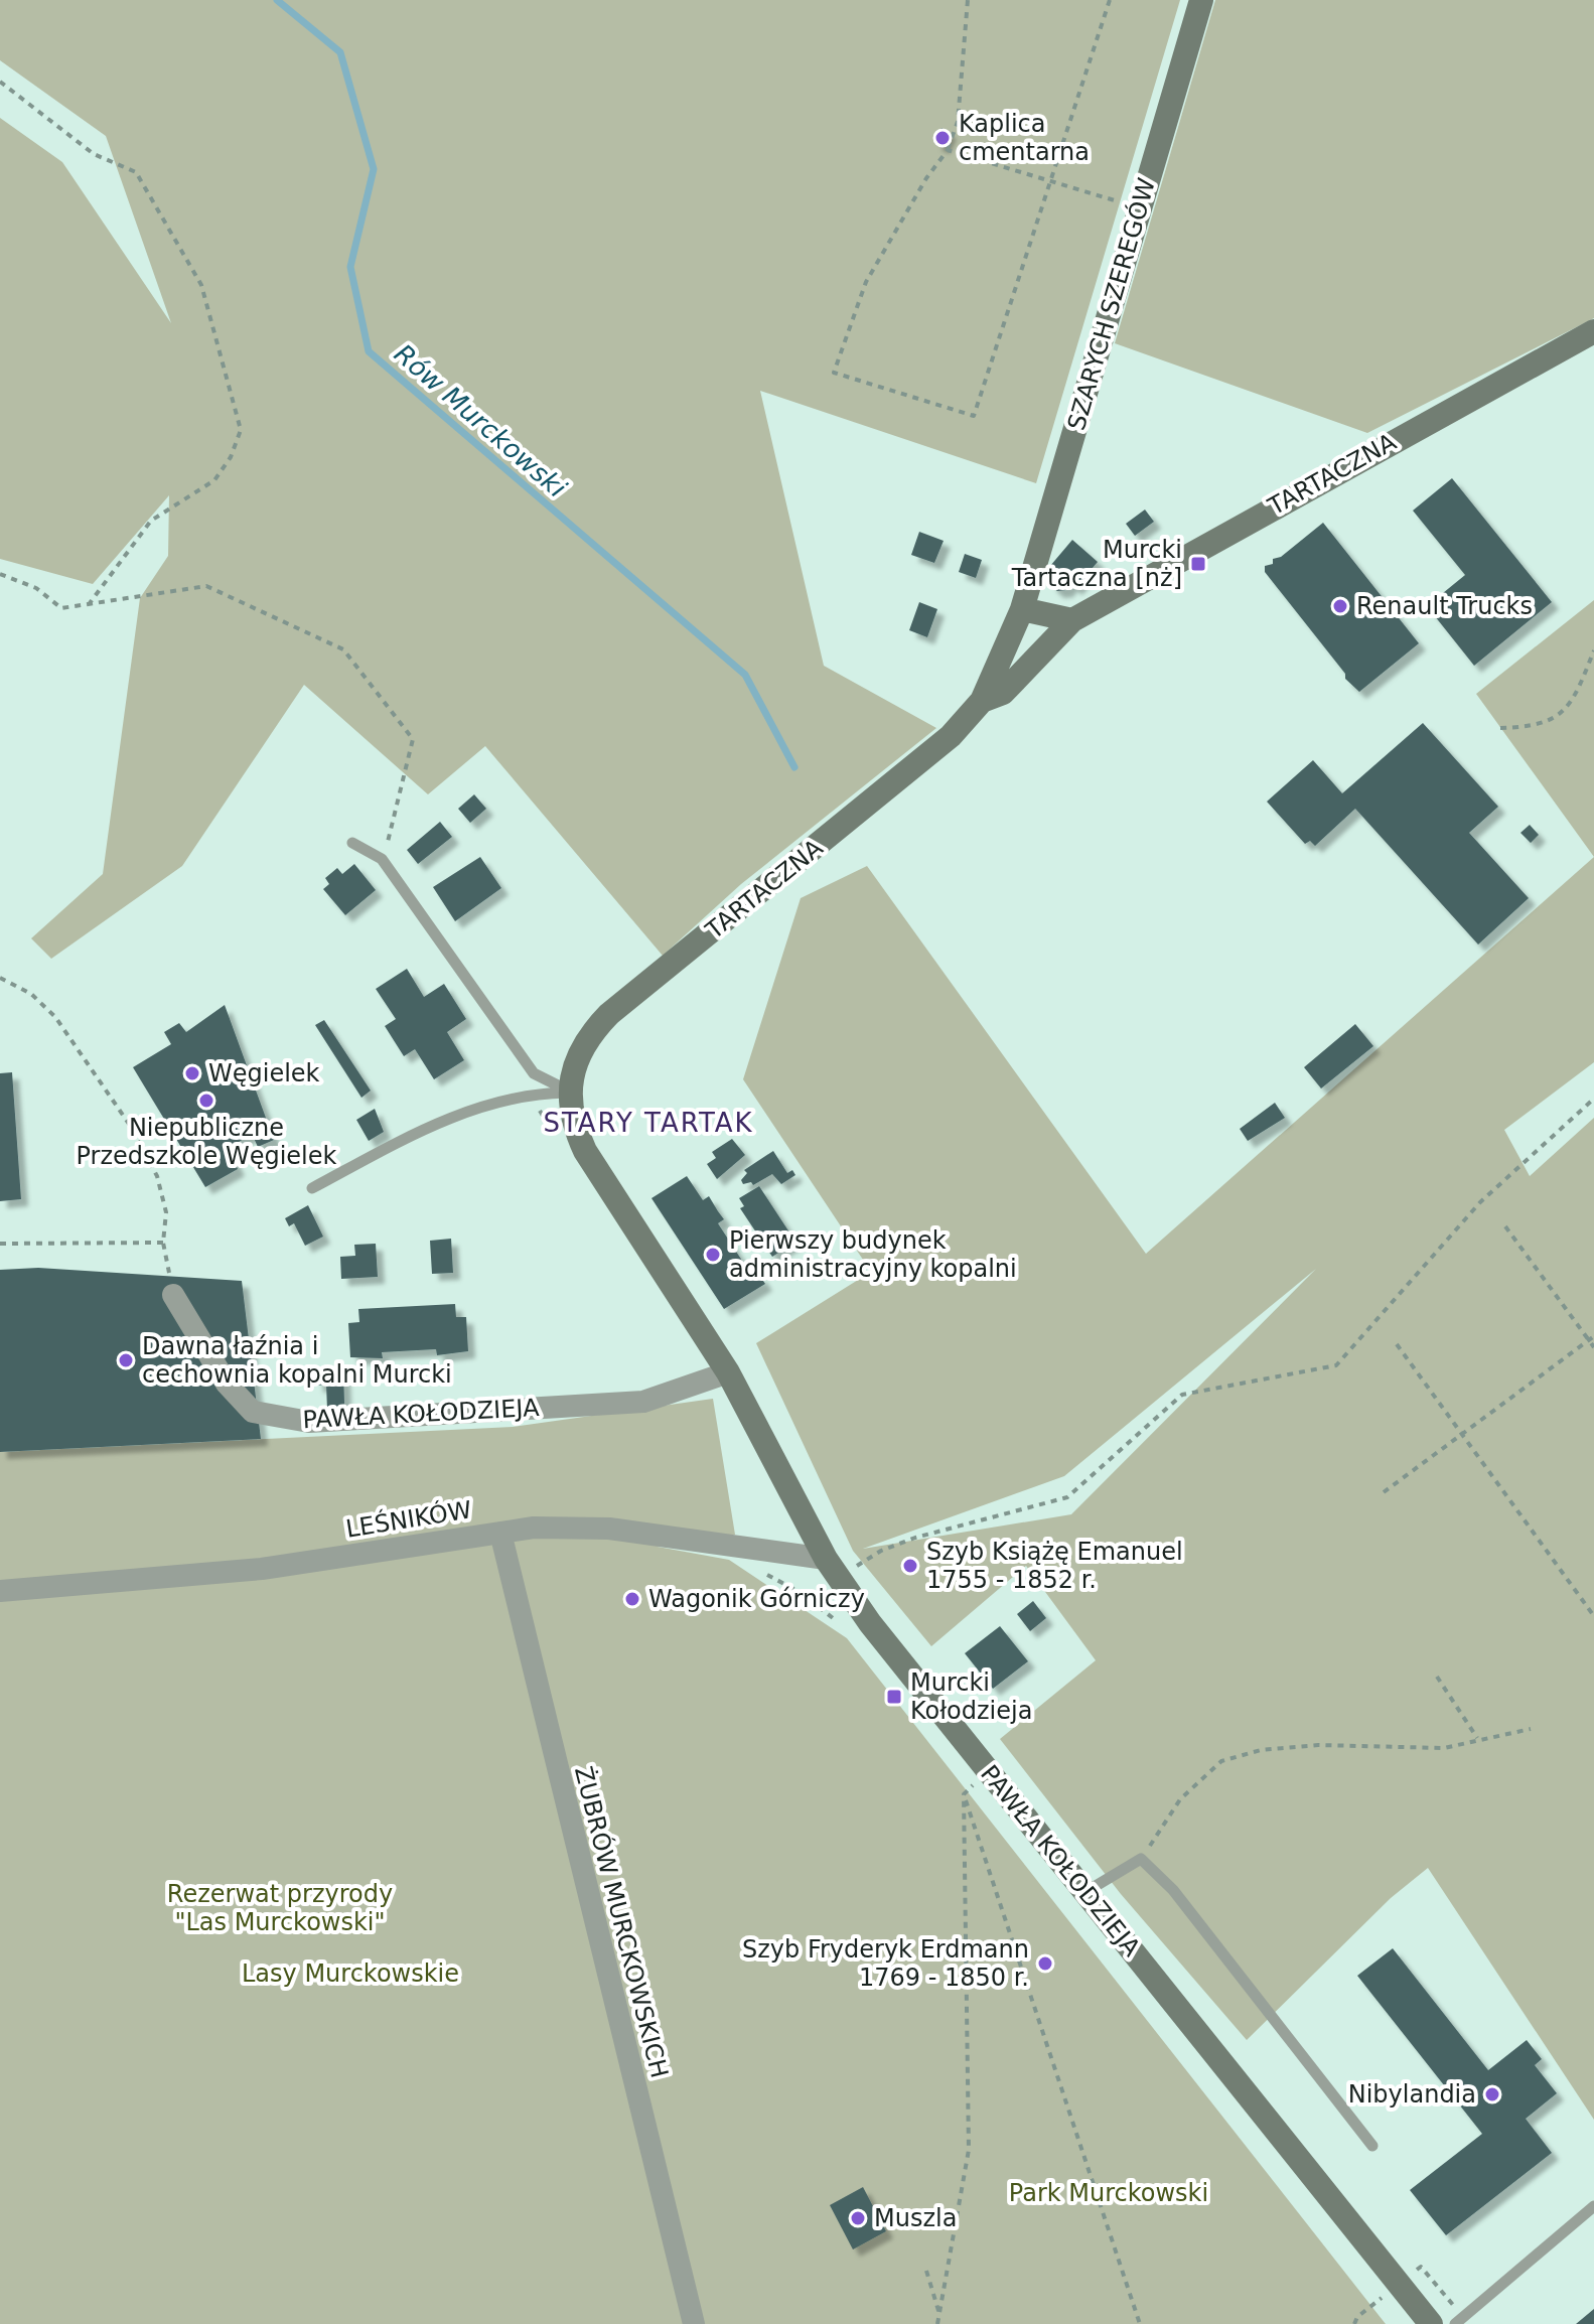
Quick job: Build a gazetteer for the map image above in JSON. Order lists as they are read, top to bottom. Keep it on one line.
{"streets":{"street":["SZARYCH SZEREGÓW","TARTACZNA","PAWŁA KOŁODZIEJA","LEŚNIKÓW","ŻUBRÓW MURCKOWSKICH"]},"crossings":[["SZARYCH SZEREGÓW","TARTACZNA"],["TARTACZNA","PAWŁA KOŁODZIEJA"],["PAWŁA KOŁODZIEJA","LEŚNIKÓW"],["LEŚNIKÓW","ŻUBRÓW MURCKOWSKICH"]],"districts":["STARY TARTAK"],"water":["Rów Murckowski"],"parks":["Rezerwat przyrody \"Las Murckowski\"","Lasy Murckowskie","Park Murckowski"],"places":{"other":["Kaplica cmentarna","Renault Trucks","Węgielek","Niepubliczne Przedszkole Węgielek","Pierwszy budynek administracyjny kopalni","Dawna łaźnia i cechownia kopalni Murcki","Szyb Książę Emanuel 1755 - 1852 r.","Wagonik Górniczy","Szyb Fryderyk Erdmann 1769 - 1850 r.","Nibylandia","Muszla"],"transit":["Murcki Tartaczna [nż]","Murcki Kołodzieja"]}}
